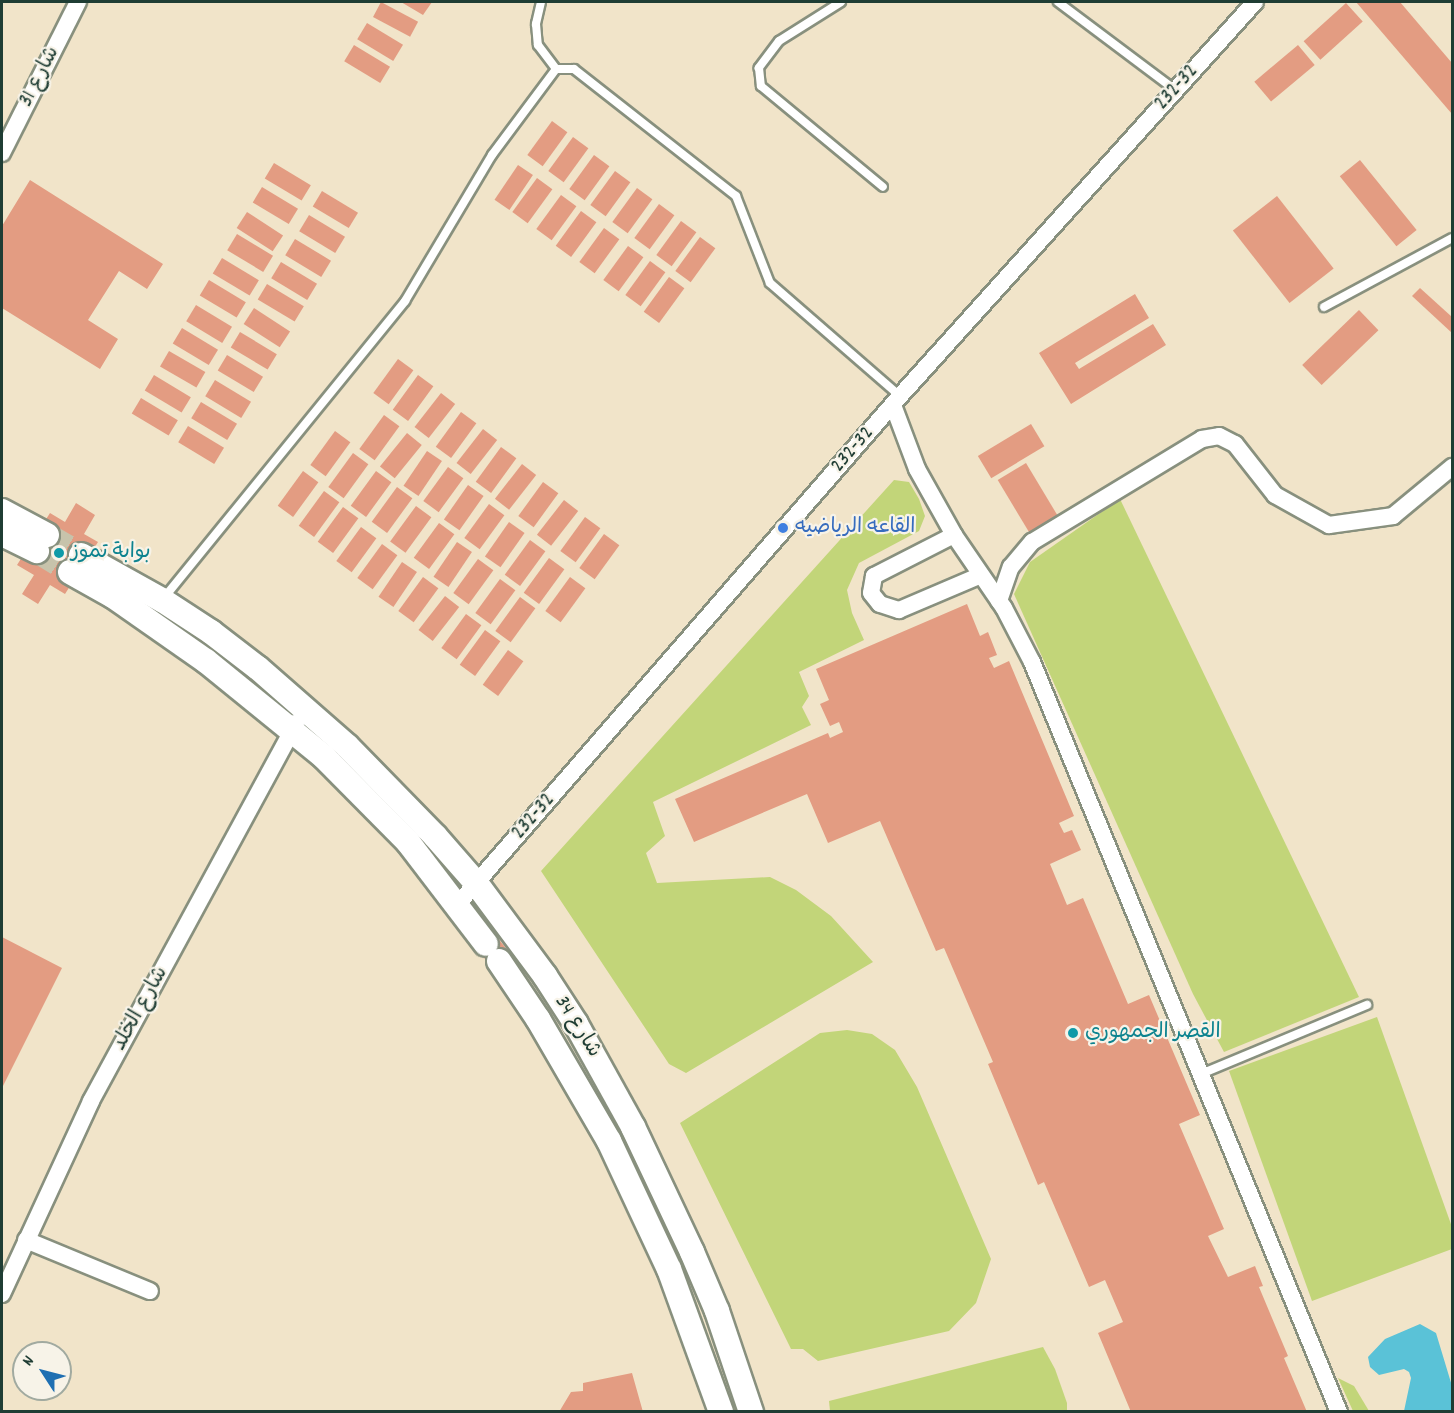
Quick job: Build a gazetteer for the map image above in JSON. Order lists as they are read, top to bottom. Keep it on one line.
{"streets":{"main road":["شارع 34"],"street":["شارع 31","232-32","شارع الخلد"]},"crossings":[["232-32","شارع 34"],["شارع الخلد","شارع 34"]],"places":["القاعه الرياضيه","بوابة تموز","القصر الجمهوري"],"north":"top left"}
